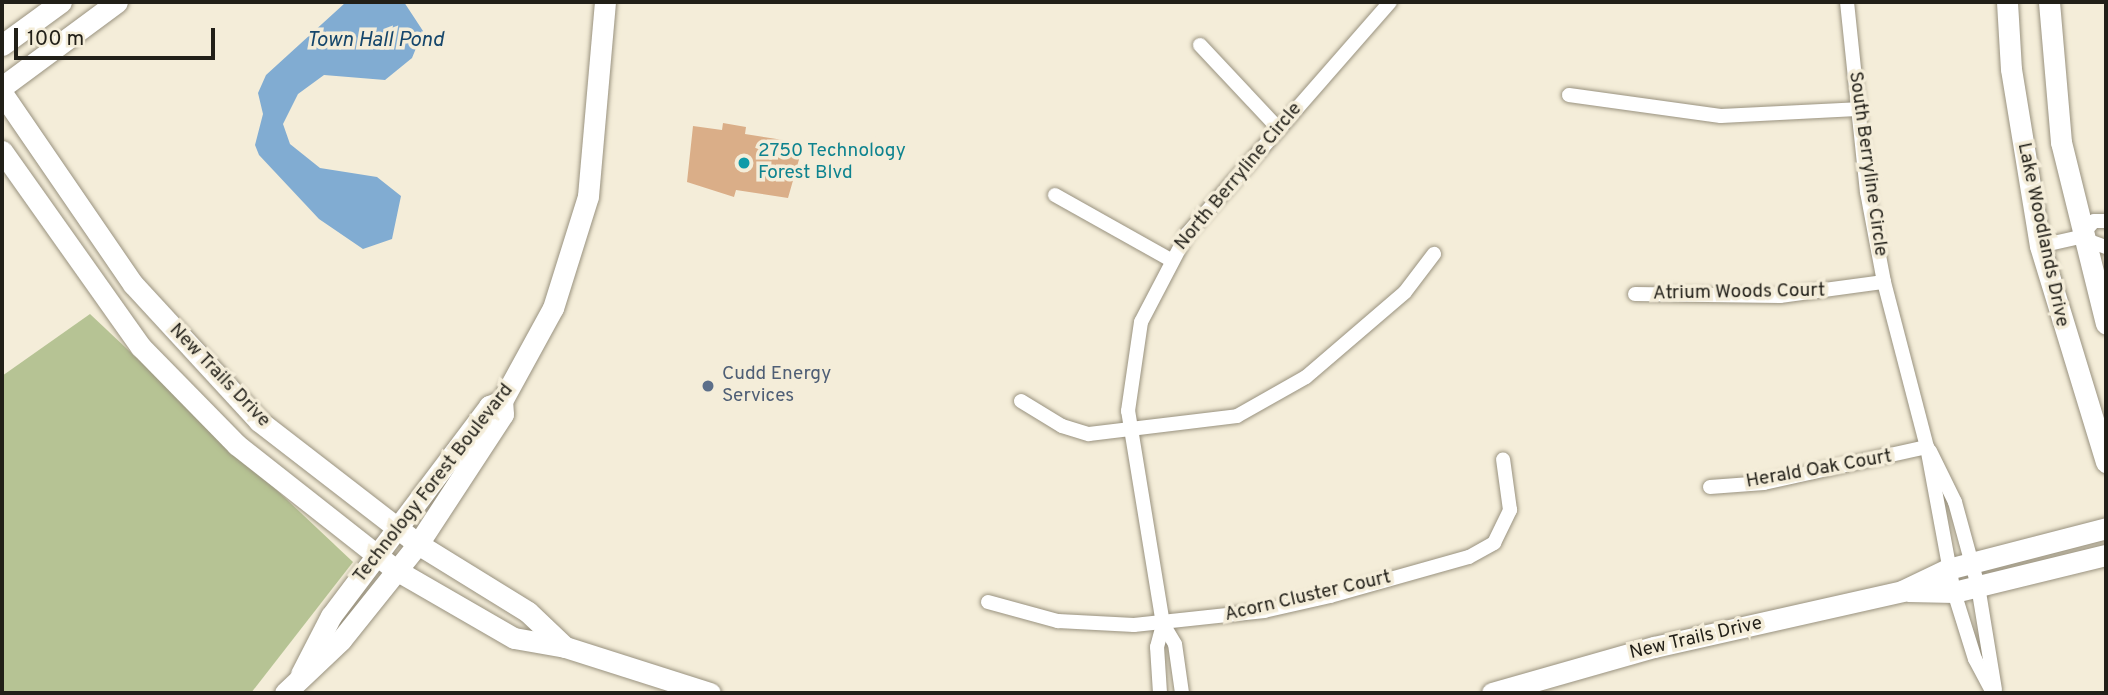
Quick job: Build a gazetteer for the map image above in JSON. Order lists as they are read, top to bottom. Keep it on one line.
{"streets":{"street":["South Berryline Circle","North Berryline Circle","Lake Woodlands Drive","Atrium Woods Court","New Trails Drive","Herald Oak Court","Technology Forest Boulevard","Acorn Cluster Court"]},"crossings":[["South Berryline Circle","Atrium Woods Court"],["South Berryline Circle","New Trails Drive"],["South Berryline Circle","Herald Oak Court"],["North Berryline Circle","Acorn Cluster Court"],["New Trails Drive","Technology Forest Boulevard"]],"water":["Town Hall Pond"],"places":["2750 Technology Forest Blvd","Cudd Energy Services"],"scale_bar":"100 m"}
